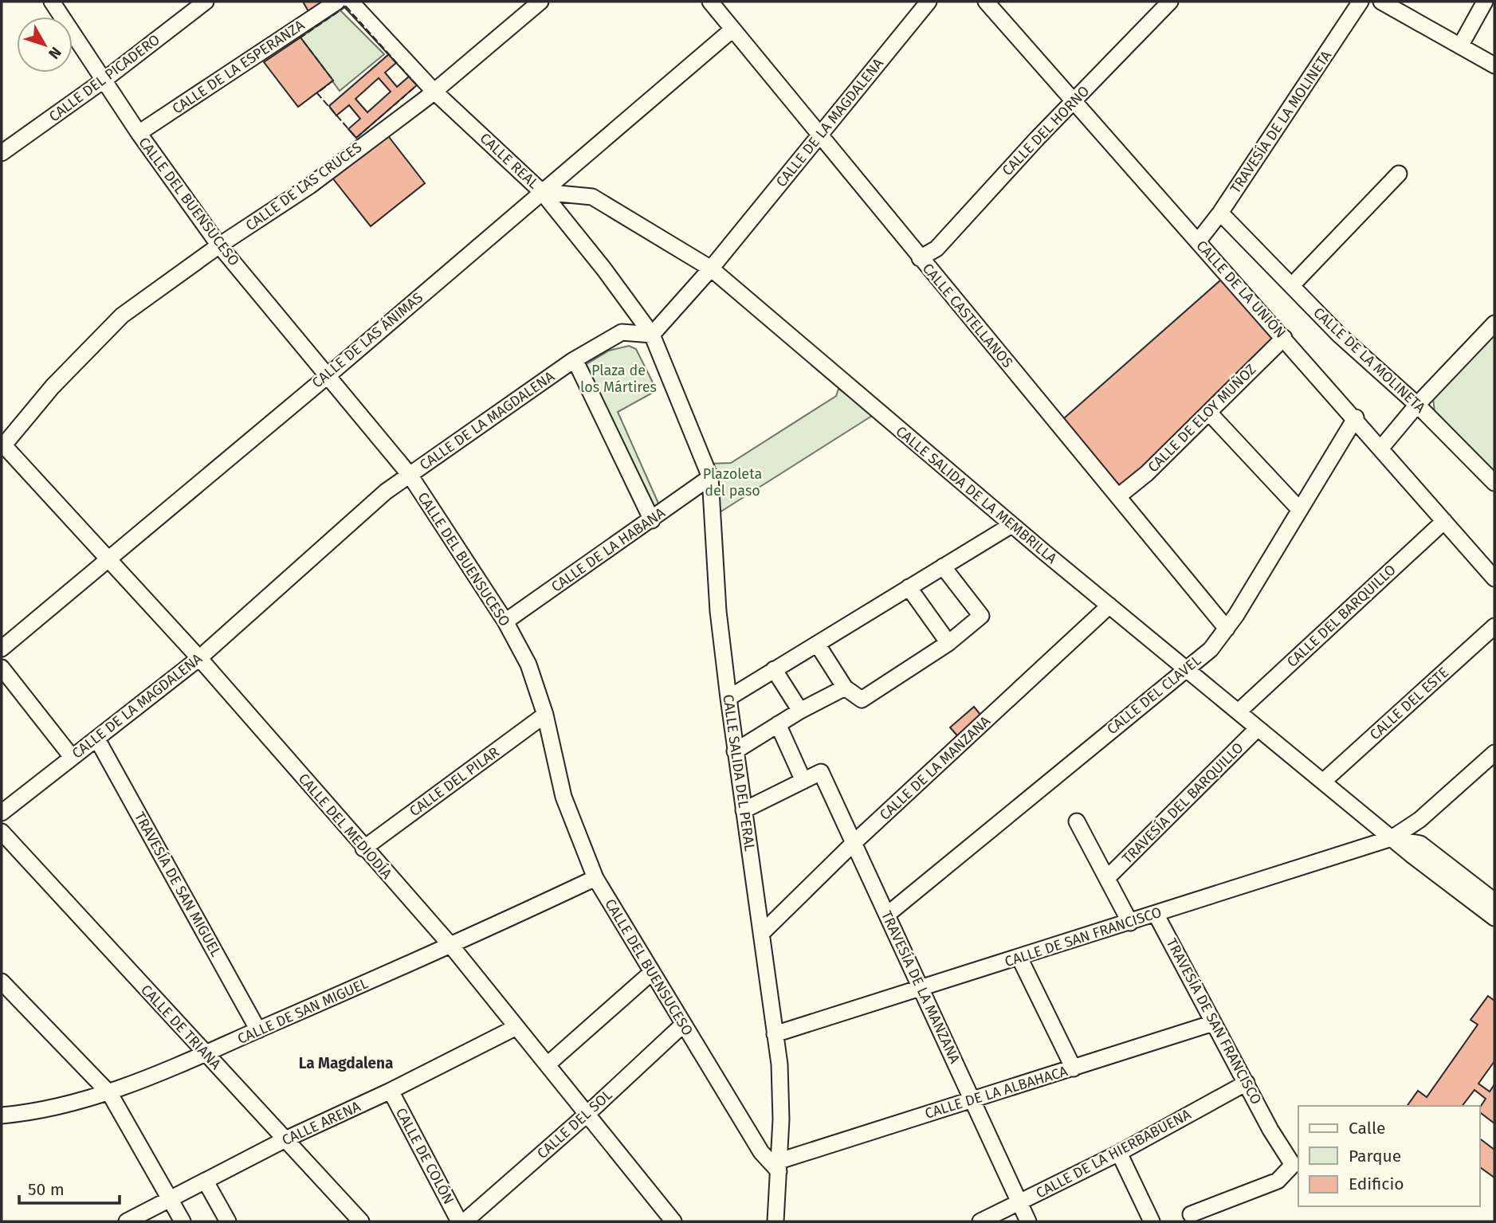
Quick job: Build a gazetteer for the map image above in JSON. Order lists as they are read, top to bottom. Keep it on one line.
{"streets":{"street":["CALLE DE LA ESPERANZA","CALLE DEL PICADERO","TRAVESÍA DE LA MOLINETA","CALLE DE LA MAGDALENA","CALLE DEL HORNO","CALLE REAL","CALLE DE LAS CRUCES","CALLE DEL BUENSUCESO","CALLE DE LA UNIÓN","CALLE CASTELLANOS","CALLE DE LAS ÁNIMAS","CALLE DE LA MOLINETA","CALLE DE ELOY MUÑOZ","CALLE SALIDA DE LA MEMBRILLA","CALLE DE LA HABANA","CALLE DEL BARQUILLO","CALLE DEL CLAVEL","CALLE DEL ESTE","CALLE DE LA MANZANA","CALLE SALIDA DEL PERAL","CALLE DEL PILAR","TRAVESÍA DEL BARQUILLO","CALLE DEL MEDIODÍA","TRAVESÍA DE SAN MIGUEL","CALLE DE SAN FRANCISCO","TRAVESÍA DE LA MANZANA","CALLE DE SAN MIGUEL","TRAVESÍA DE SAN FRANCISCO","CALLE DE TRIANA","CALLE DE LA ALBAHACA","CALLE ARENA","CALLE DEL SOL","CALLE DE LA HIERBABUENA","CALLE DE COLÓN"]},"crossings":[["CALLE DE LA ESPERANZA","CALLE DEL BUENSUCESO"],["CALLE DEL PICADERO","CALLE DEL BUENSUCESO"],["TRAVESÍA DE LA MOLINETA","CALLE DE LA UNIÓN"],["TRAVESÍA DE LA MOLINETA","CALLE DE LA MOLINETA"],["CALLE DE LA MAGDALENA","CALLE REAL"],["CALLE DE LA MAGDALENA","CALLE DEL BUENSUCESO"],["CALLE DE LA MAGDALENA","CALLE CASTELLANOS"],["CALLE DE LA MAGDALENA","CALLE SALIDA DE LA MEMBRILLA"],["CALLE DE LA MAGDALENA","CALLE SALIDA DEL PERAL"],["CALLE DE LA MAGDALENA","CALLE DEL MEDIODÍA"],["CALLE DE LA MAGDALENA","TRAVESÍA DE SAN MIGUEL"],["CALLE DEL HORNO","CALLE DE LA UNIÓN"],["CALLE DEL HORNO","CALLE CASTELLANOS"],["CALLE REAL","CALLE DE LAS CRUCES"],["CALLE REAL","CALLE DE LAS ÁNIMAS"],["CALLE REAL","CALLE SALIDA DE LA MEMBRILLA"],["CALLE REAL","CALLE SALIDA DEL PERAL"],["CALLE DE LAS CRUCES","CALLE DEL BUENSUCESO"],["CALLE DE LAS CRUCES","CALLE DEL MEDIODÍA"],["CALLE DEL BUENSUCESO","CALLE DE LAS ÁNIMAS"],["CALLE DEL BUENSUCESO","CALLE DE LA HABANA"],["CALLE DEL BUENSUCESO","CALLE SALIDA DEL PERAL"],["CALLE DEL BUENSUCESO","CALLE DEL PILAR"],["CALLE DEL BUENSUCESO","CALLE DE SAN MIGUEL"],["CALLE DEL BUENSUCESO","CALLE DE LA ALBAHACA"],["CALLE DEL BUENSUCESO","CALLE DEL SOL"],["CALLE DE LA UNIÓN","CALLE DE ELOY MUÑOZ"],["CALLE DE LA UNIÓN","CALLE DEL BARQUILLO"],["CALLE DE LA UNIÓN","CALLE DEL CLAVEL"],["CALLE CASTELLANOS","CALLE DE LAS ÁNIMAS"],["CALLE CASTELLANOS","CALLE DE ELOY MUÑOZ"],["CALLE CASTELLANOS","CALLE DEL CLAVEL"],["CALLE DE LAS ÁNIMAS","CALLE SALIDA DE LA MEMBRILLA"],["CALLE DE LAS ÁNIMAS","CALLE DEL MEDIODÍA"],["CALLE SALIDA DE LA MEMBRILLA","CALLE DEL BARQUILLO"],["CALLE SALIDA DE LA MEMBRILLA","CALLE DEL CLAVEL"],["CALLE SALIDA DE LA MEMBRILLA","CALLE DEL ESTE"],["CALLE SALIDA DE LA MEMBRILLA","CALLE DE LA MANZANA"],["CALLE SALIDA DE LA MEMBRILLA","TRAVESÍA DEL BARQUILLO"],["CALLE SALIDA DE LA MEMBRILLA","CALLE DE SAN FRANCISCO"],["CALLE DE LA HABANA","CALLE SALIDA DEL PERAL"],["CALLE DEL CLAVEL","TRAVESÍA DE LA MANZANA"],["CALLE DE LA MANZANA","CALLE SALIDA DEL PERAL"],["CALLE DE LA MANZANA","TRAVESÍA DE LA MANZANA"],["CALLE SALIDA DEL PERAL","CALLE DE SAN FRANCISCO"],["CALLE SALIDA DEL PERAL","CALLE DE LA ALBAHACA"],["CALLE DEL PILAR","CALLE DEL MEDIODÍA"],["CALLE DEL MEDIODÍA","CALLE DE SAN MIGUEL"],["CALLE DEL MEDIODÍA","CALLE ARENA"],["CALLE DEL MEDIODÍA","CALLE DEL SOL"],["TRAVESÍA DE SAN MIGUEL","CALLE DE SAN MIGUEL"],["CALLE DE SAN FRANCISCO","TRAVESÍA DE LA MANZANA"],["CALLE DE SAN FRANCISCO","TRAVESÍA DE SAN FRANCISCO"],["TRAVESÍA DE LA MANZANA","CALLE DE LA ALBAHACA"],["TRAVESÍA DE LA MANZANA","CALLE DE LA HIERBABUENA"],["CALLE DE SAN MIGUEL","CALLE DE TRIANA"],["TRAVESÍA DE SAN FRANCISCO","CALLE DE LA ALBAHACA"],["TRAVESÍA DE SAN FRANCISCO","CALLE DE LA HIERBABUENA"],["CALLE DE TRIANA","CALLE ARENA"],["CALLE ARENA","CALLE DE COLÓN"]],"districts":["La Magdalena"],"parks":["Plaza de los Mártires","Plazoleta del paso"],"legend":["Calle","Parque","Edificio"],"scale_bar":"50 m","north":"bottom right"}
